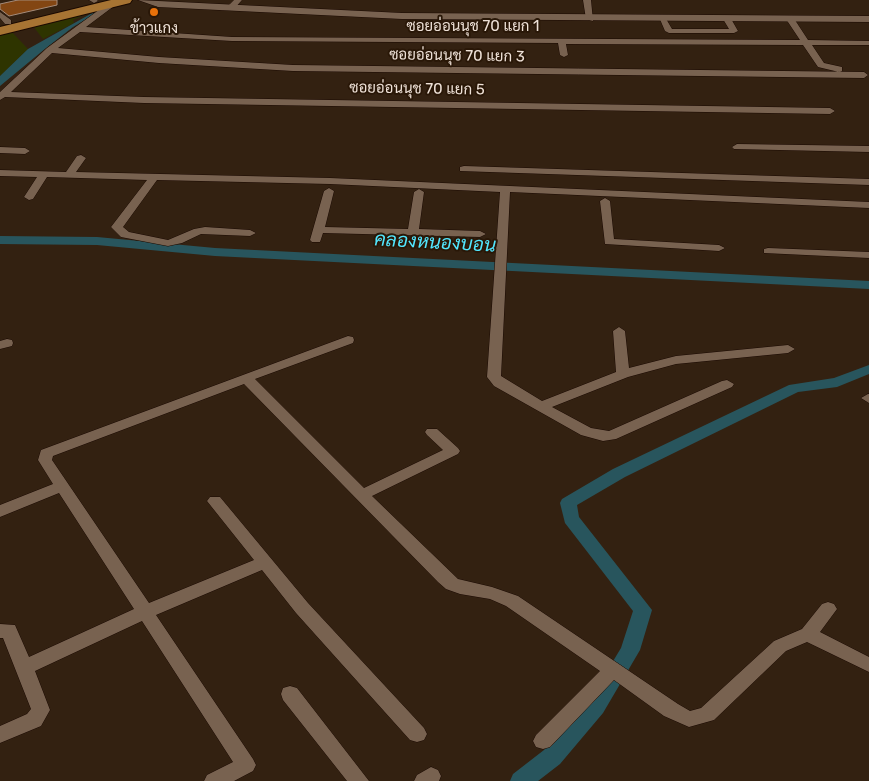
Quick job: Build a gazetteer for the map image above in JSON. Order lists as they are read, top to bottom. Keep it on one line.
{"streets":{"street":["ซอยอ่อนนุช 70 แยก 1","ซอยอ่อนนุช 70 แยก 3","ซอยอ่อนนุช 70 แยก 5"]},"water":["คลองหนองบอน"],"places":["ข้าวแกง"]}
